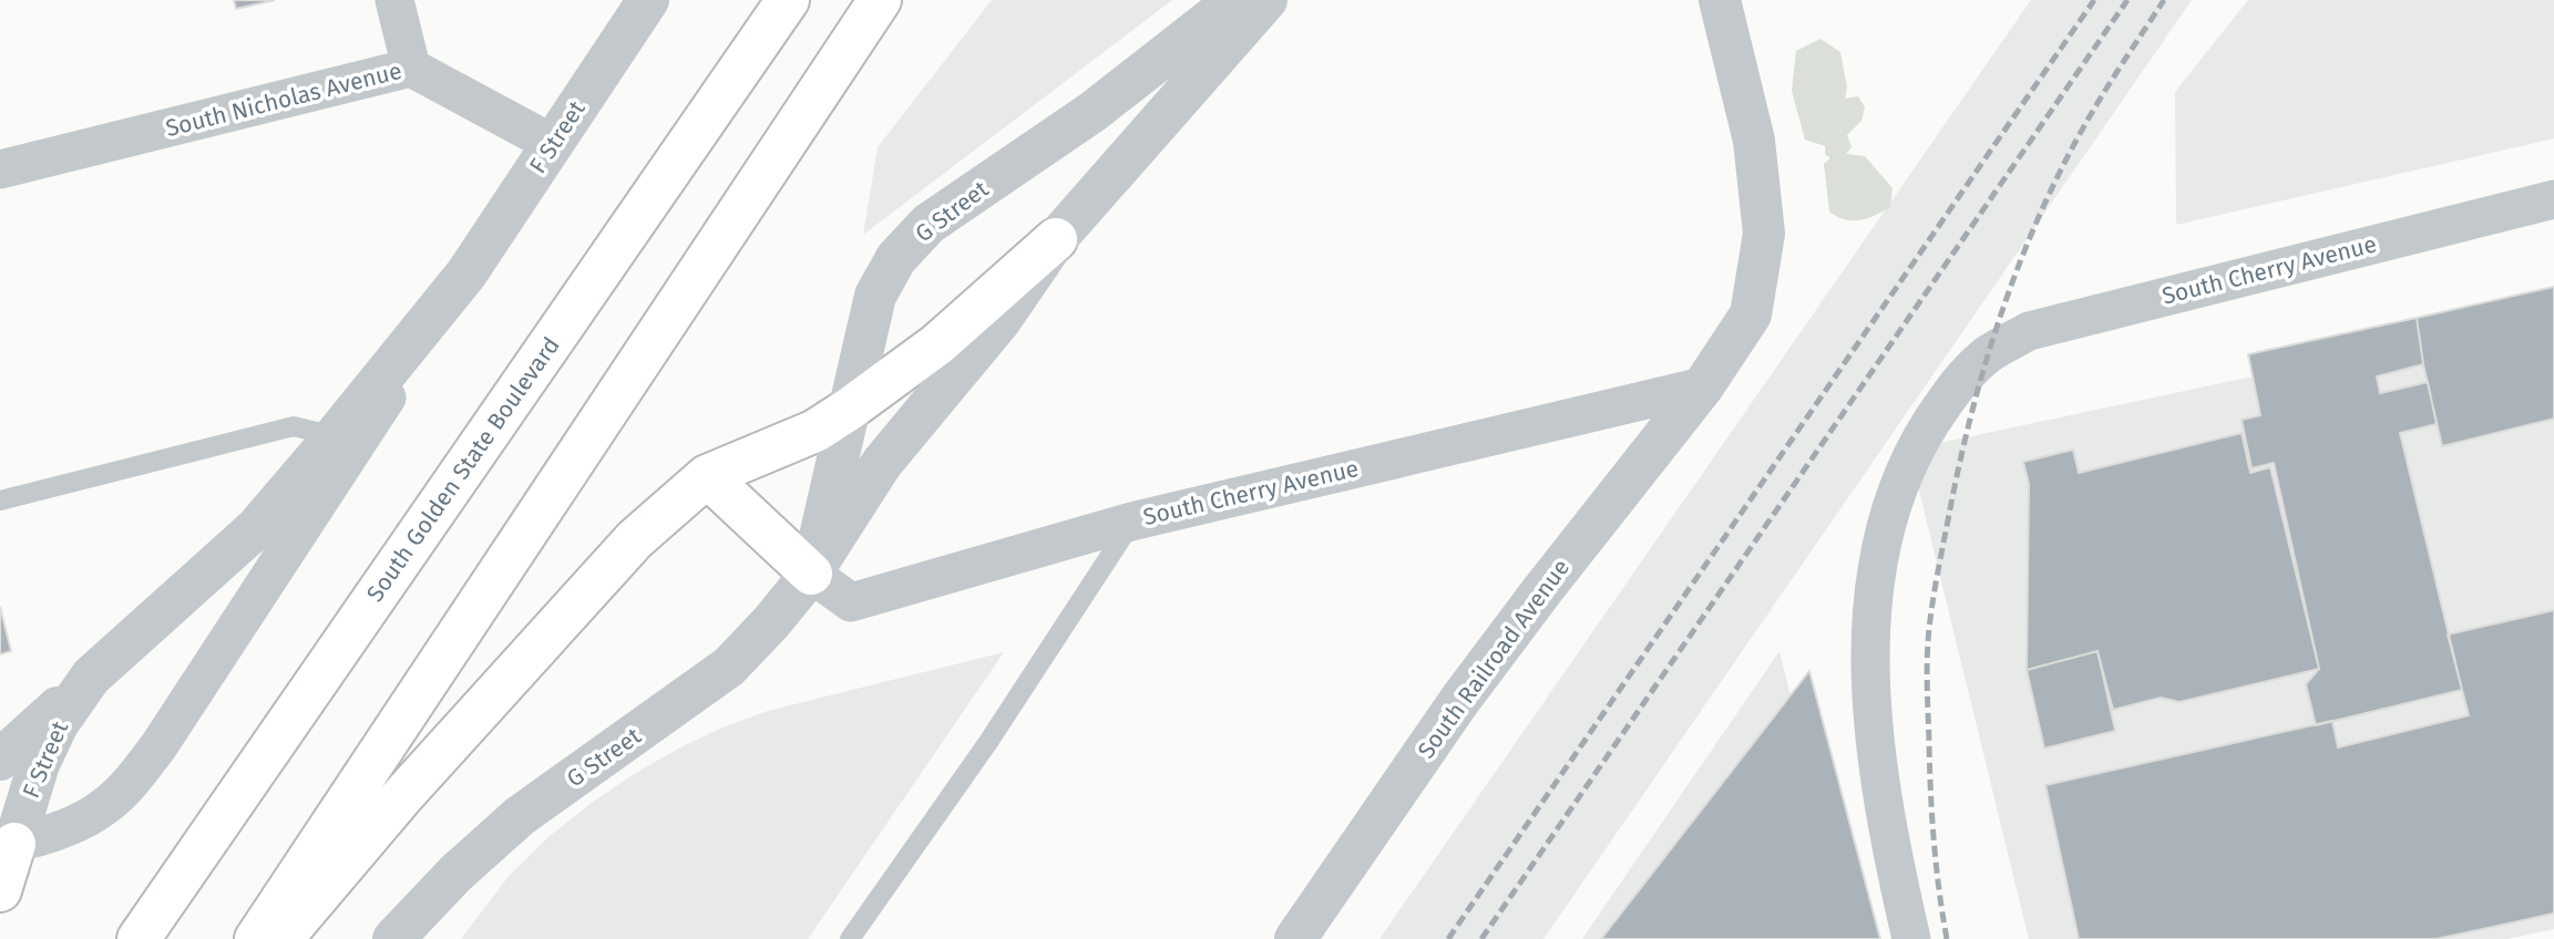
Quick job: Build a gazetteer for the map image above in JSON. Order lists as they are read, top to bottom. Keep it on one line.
{"streets":{"highway":["South Golden State Boulevard"],"street":["South Nicholas Avenue","F Street","G Street","South Cherry Avenue","South Railroad Avenue"]},"crossings":[["South Nicholas Avenue","F Street"],["G Street","South Cherry Avenue"],["South Cherry Avenue","South Railroad Avenue"]]}
